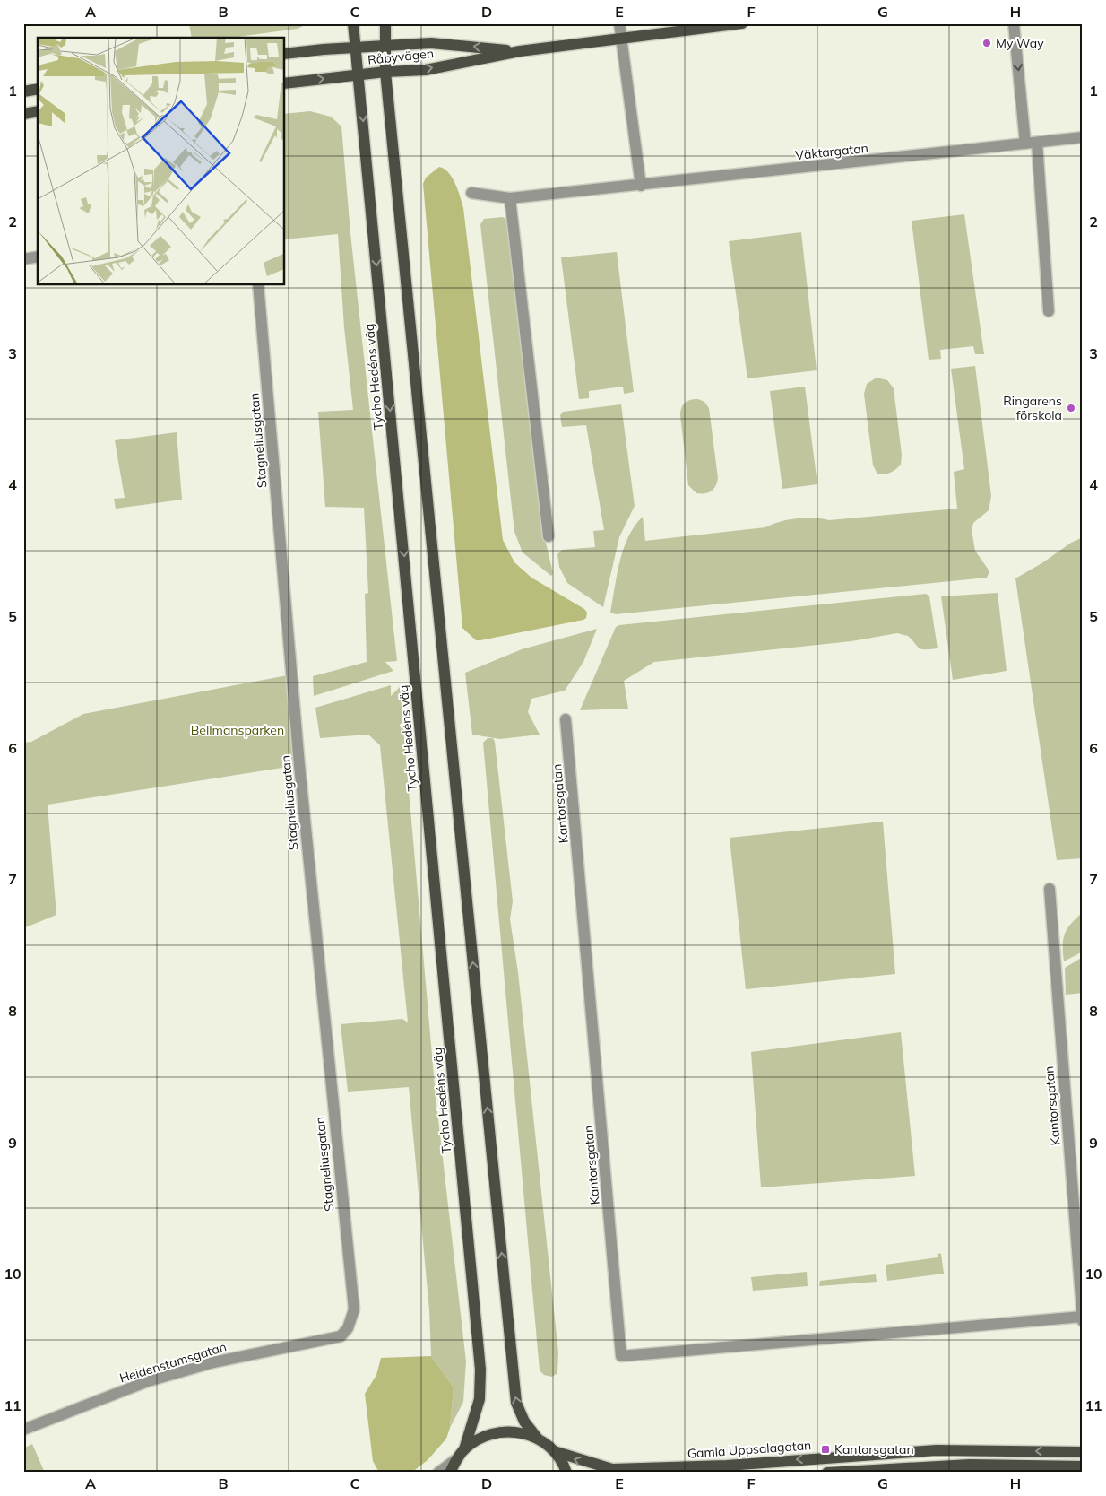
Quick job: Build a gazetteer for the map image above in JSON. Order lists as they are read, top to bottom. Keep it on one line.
{"streets":{"main road":["Råbyvägen","Tycho Hedéns väg","Gamla Uppsalagatan"],"street":["Väktargatan","Stagneliusgatan","Kantorsgatan","Heidenstamsgatan"]},"crossings":[["Råbyvägen","Tycho Hedéns väg"],["Stagneliusgatan","Heidenstamsgatan"]],"parks":["Bellmansparken"],"places":{"other":["My Way","Ringarens förskola"],"transit":["Kantorsgatan"]},"grid":{"columns":["A","B","C","D","E","F","G","H"],"rows":["1","2","3","4","5","6","7","8","9","10","11"]}}
